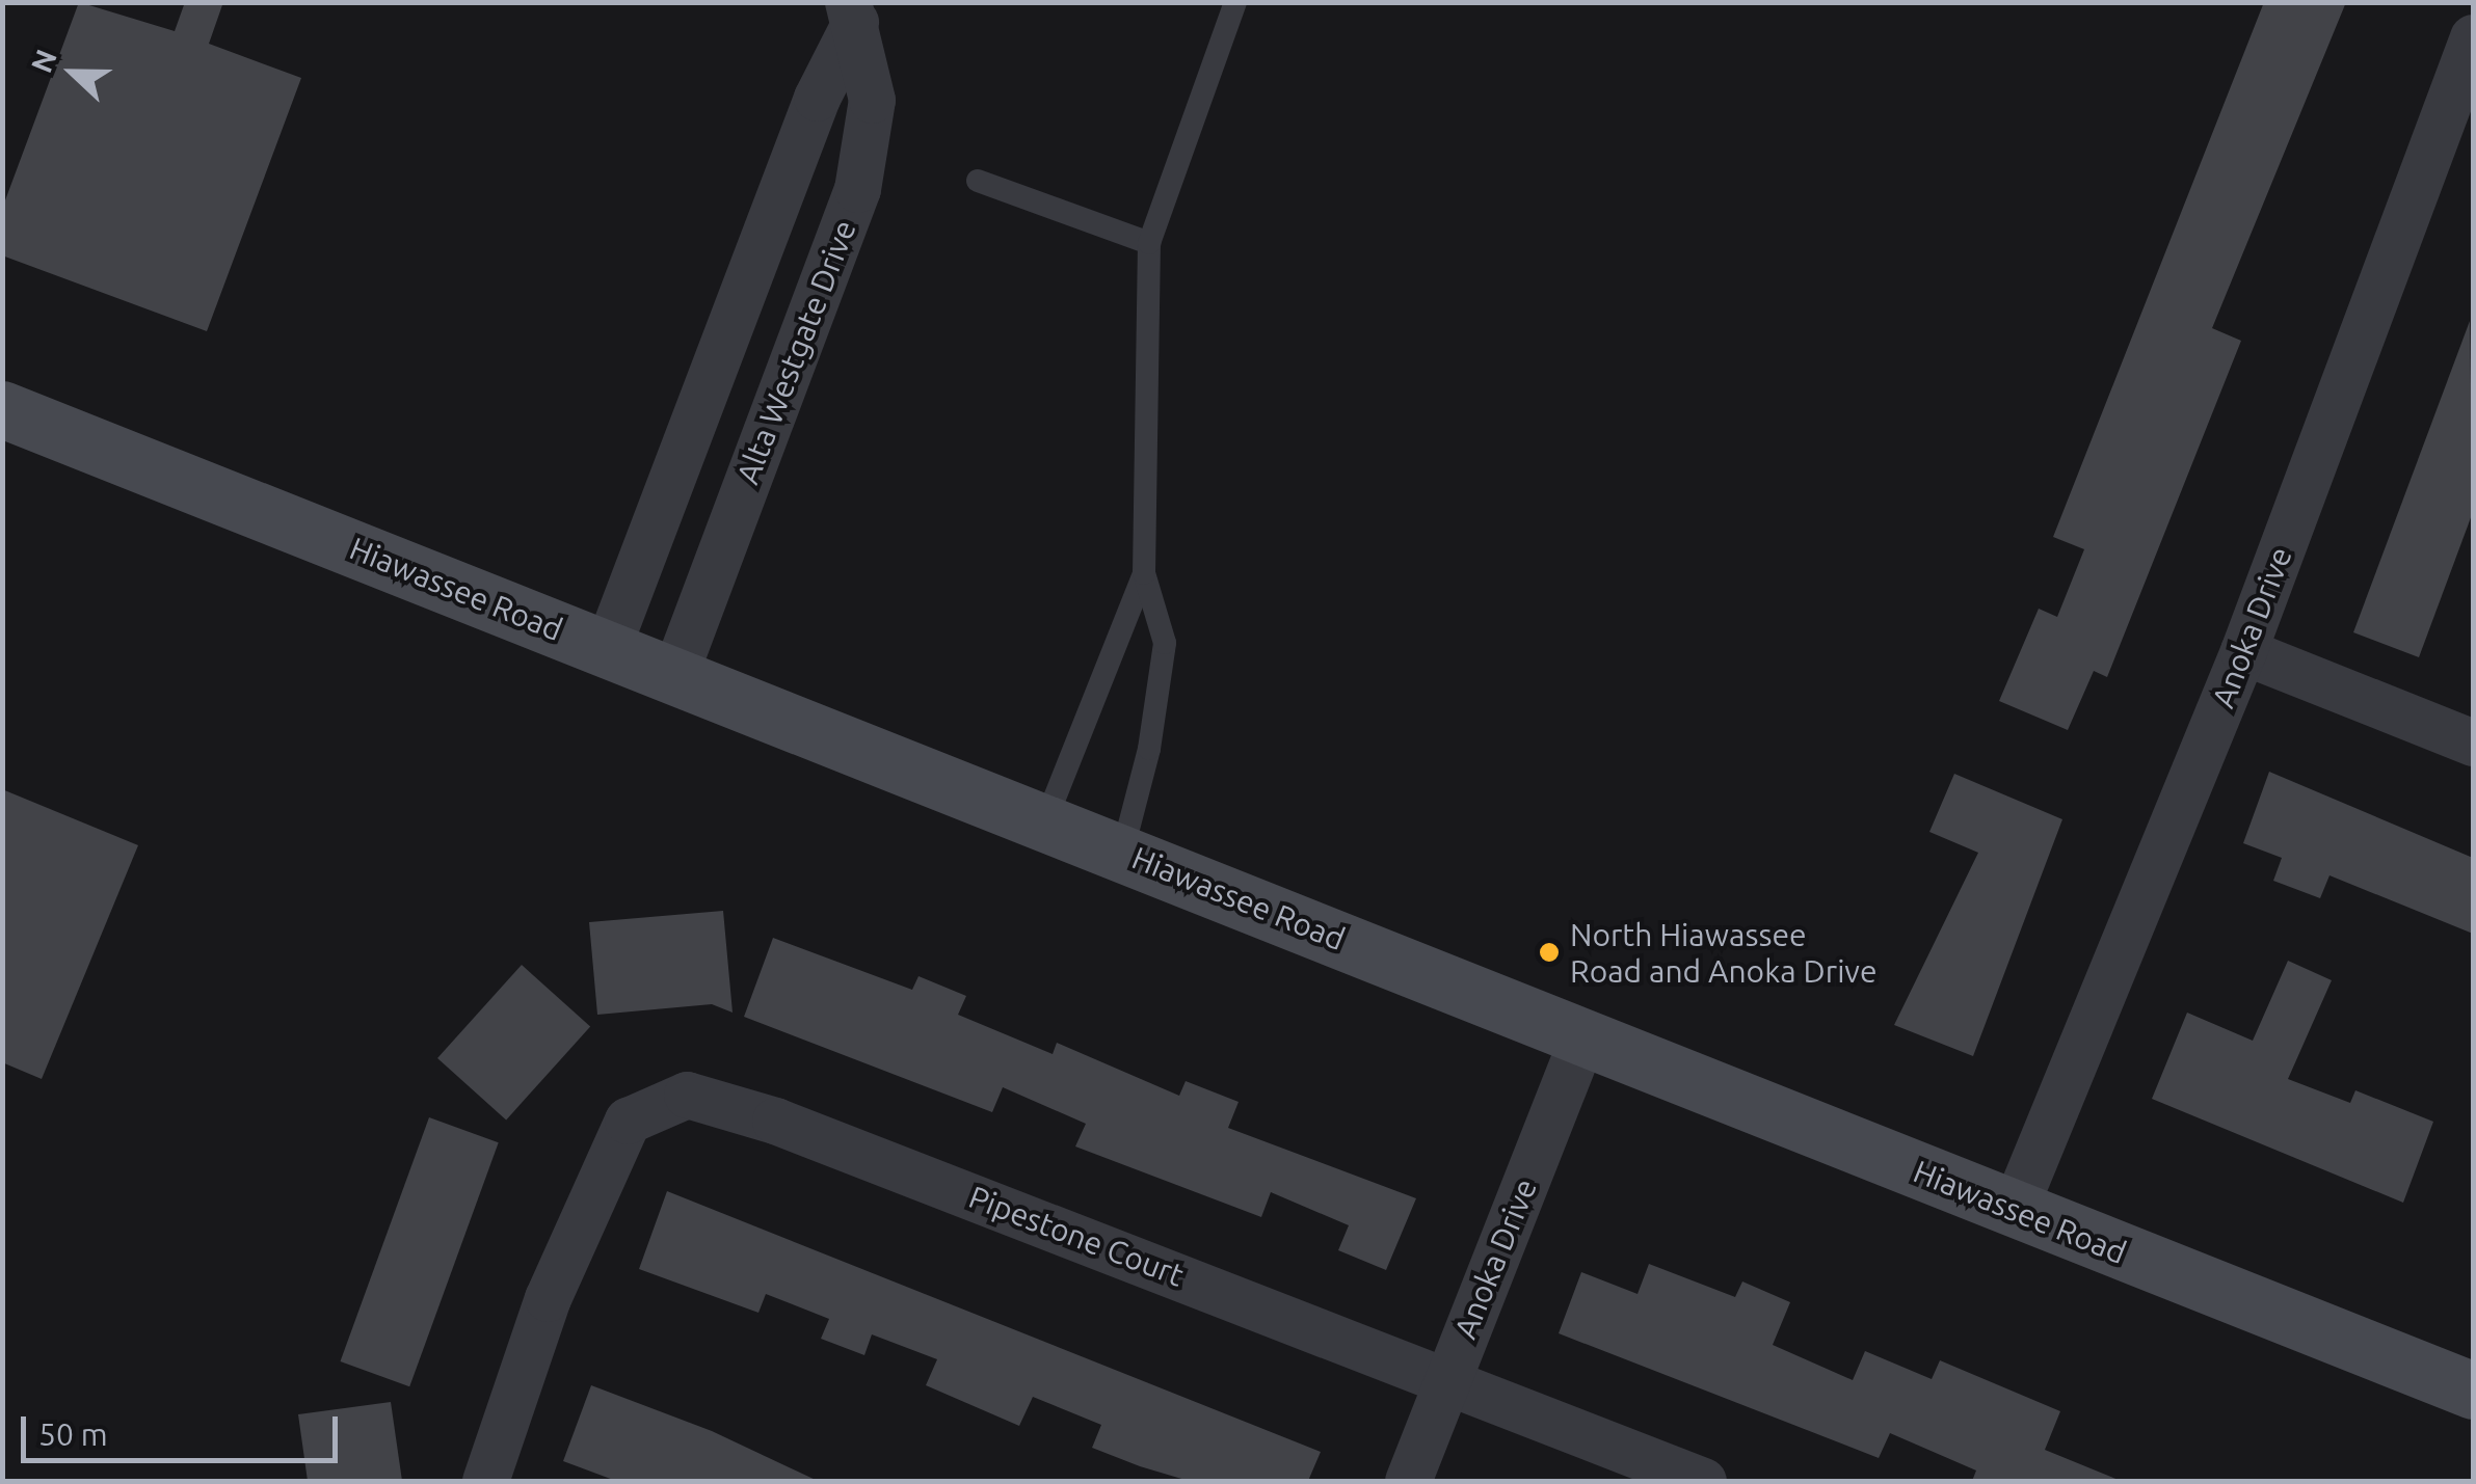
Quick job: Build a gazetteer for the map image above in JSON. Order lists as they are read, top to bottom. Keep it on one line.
{"streets":{"main road":["Hiawassee Road"],"street":["Alta Westgate Drive","Anoka Drive","Pipestone Court"]},"crossings":[["Alta Westgate Drive","Hiawassee Road"],["Hiawassee Road","Anoka Drive"],["Anoka Drive","Pipestone Court"]],"places":["North Hiawassee Road and Anoka Drive"],"scale_bar":"50 m","north":"left"}
